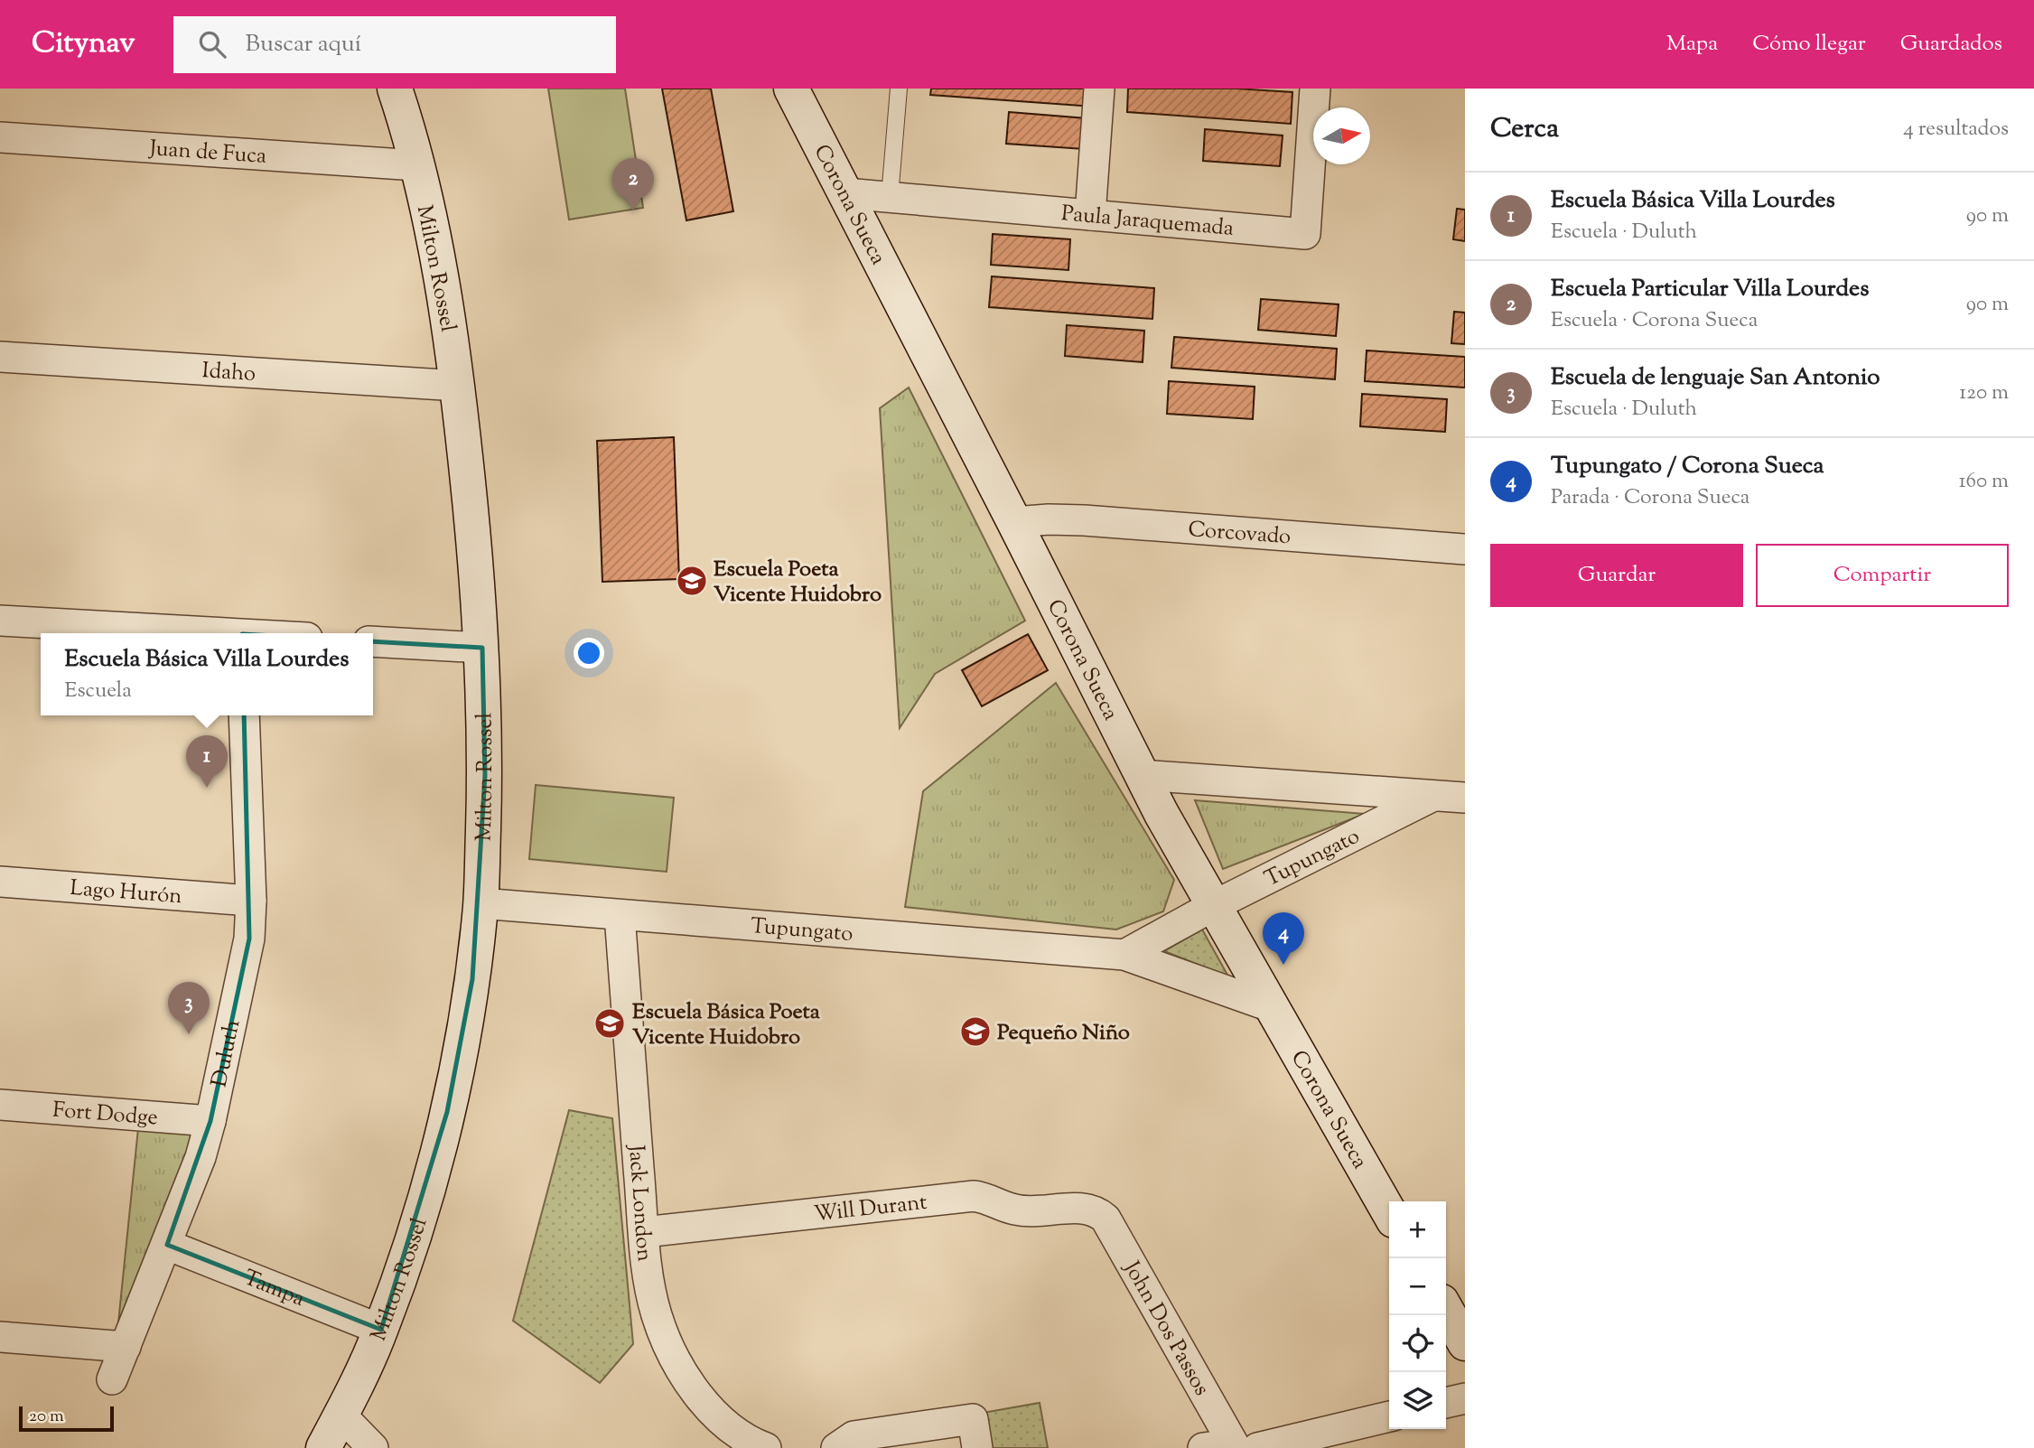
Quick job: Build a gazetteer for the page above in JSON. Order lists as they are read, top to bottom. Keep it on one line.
{"streets":{"street":["Juan de Fuca","Corona Sueca","Paula Jaraquemada","Milton Rossel","Idaho","Corcovado","Tupungato","Lago Hurón","Duluth","Fort Dodge","Jack London","Will Durant","Tampa","John Dos Passos"]},"crossings":[["Juan de Fuca","Milton Rossel"],["Corona Sueca","Paula Jaraquemada"],["Corona Sueca","Corcovado"],["Corona Sueca","Tupungato"],["Milton Rossel","Idaho"],["Milton Rossel","Tupungato"],["Milton Rossel","Tampa"],["Tupungato","Jack London"],["Lago Hurón","Duluth"],["Duluth","Fort Dodge"],["Duluth","Tampa"],["Jack London","Will Durant"],["Will Durant","John Dos Passos"]],"places":{"school or university":["Escuela Poeta Vicente Huidobro","Escuela Básica Poeta Vicente Huidobro","Pequeño Niño"]},"scale_bar":"20 m","north":"right","page":{"header":"Citynav","search":"Buscar aquí","nav":["Mapa","Cómo llegar","Guardados"],"heading":["Cerca","4 resultados"],"pins":["2","1","4","3"],"list":[{"mark":"1","name":"Escuela Básica Villa Lourdes","note":"Escuela · Duluth","value":"90 m"},{"mark":"2","name":"Escuela Particular Villa Lourdes","note":"Escuela · Corona Sueca","value":"90 m"},{"mark":"3","name":"Escuela de lenguaje San Antonio","note":"Escuela · Duluth","value":"120 m"},{"mark":"4","name":"Tupungato / Corona Sueca","note":"Parada · Corona Sueca","value":"160 m"}],"buttons":["Guardar","Compartir"],"popup":["Escuela Básica Villa Lourdes","Escuela"],"map_buttons":["+","−"],"scale":"20 m"}}
